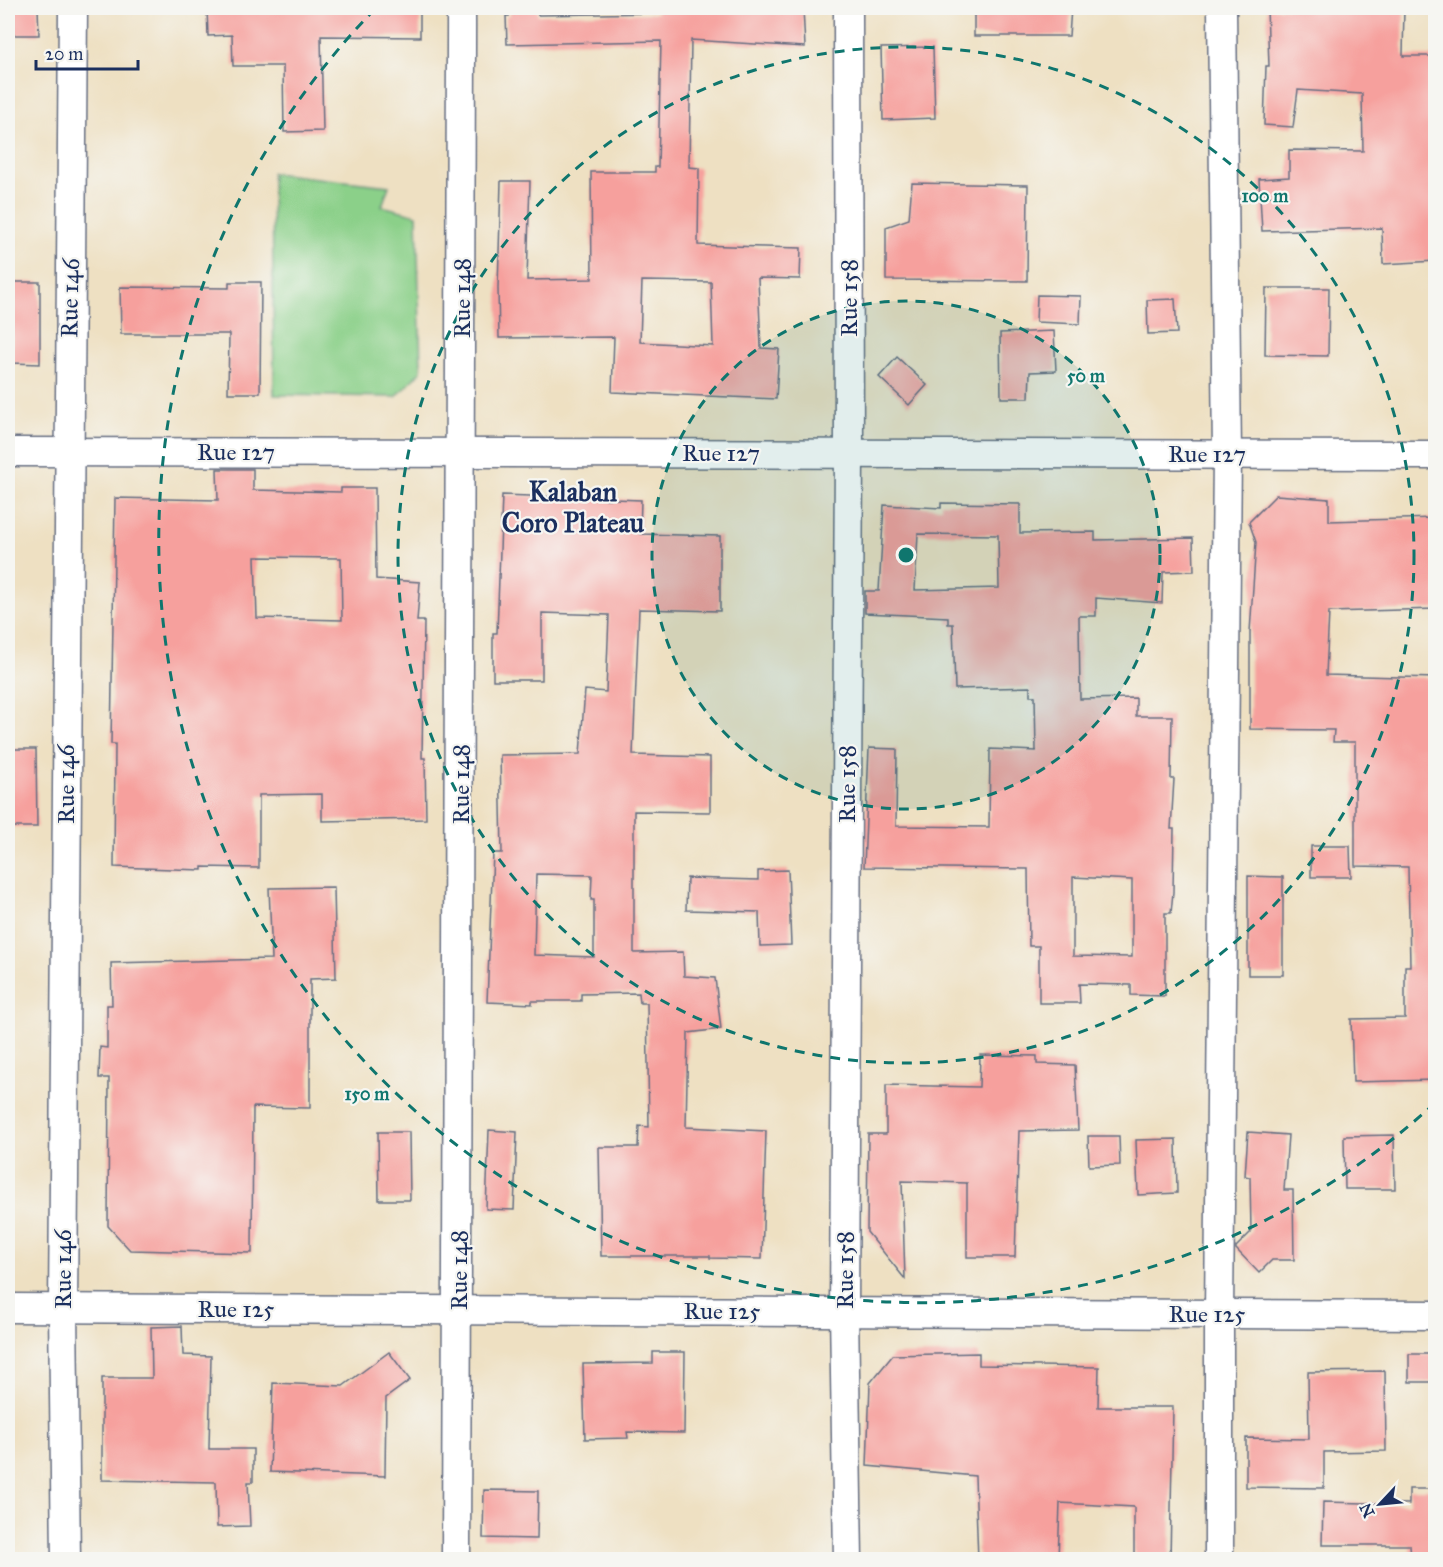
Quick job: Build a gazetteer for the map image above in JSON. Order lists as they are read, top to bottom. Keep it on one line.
{"streets":{"street":["Rue 146","Rue 148","Rue 158","Rue 127","Rue 125"]},"crossings":[["Rue 146","Rue 127"],["Rue 146","Rue 125"],["Rue 148","Rue 127"],["Rue 148","Rue 125"],["Rue 158","Rue 127"],["Rue 158","Rue 125"]],"districts":["Kalaban Coro Plateau"],"scale_bar":"20 m","north":"bottom left","rings":["100 m","50 m","150 m"]}
